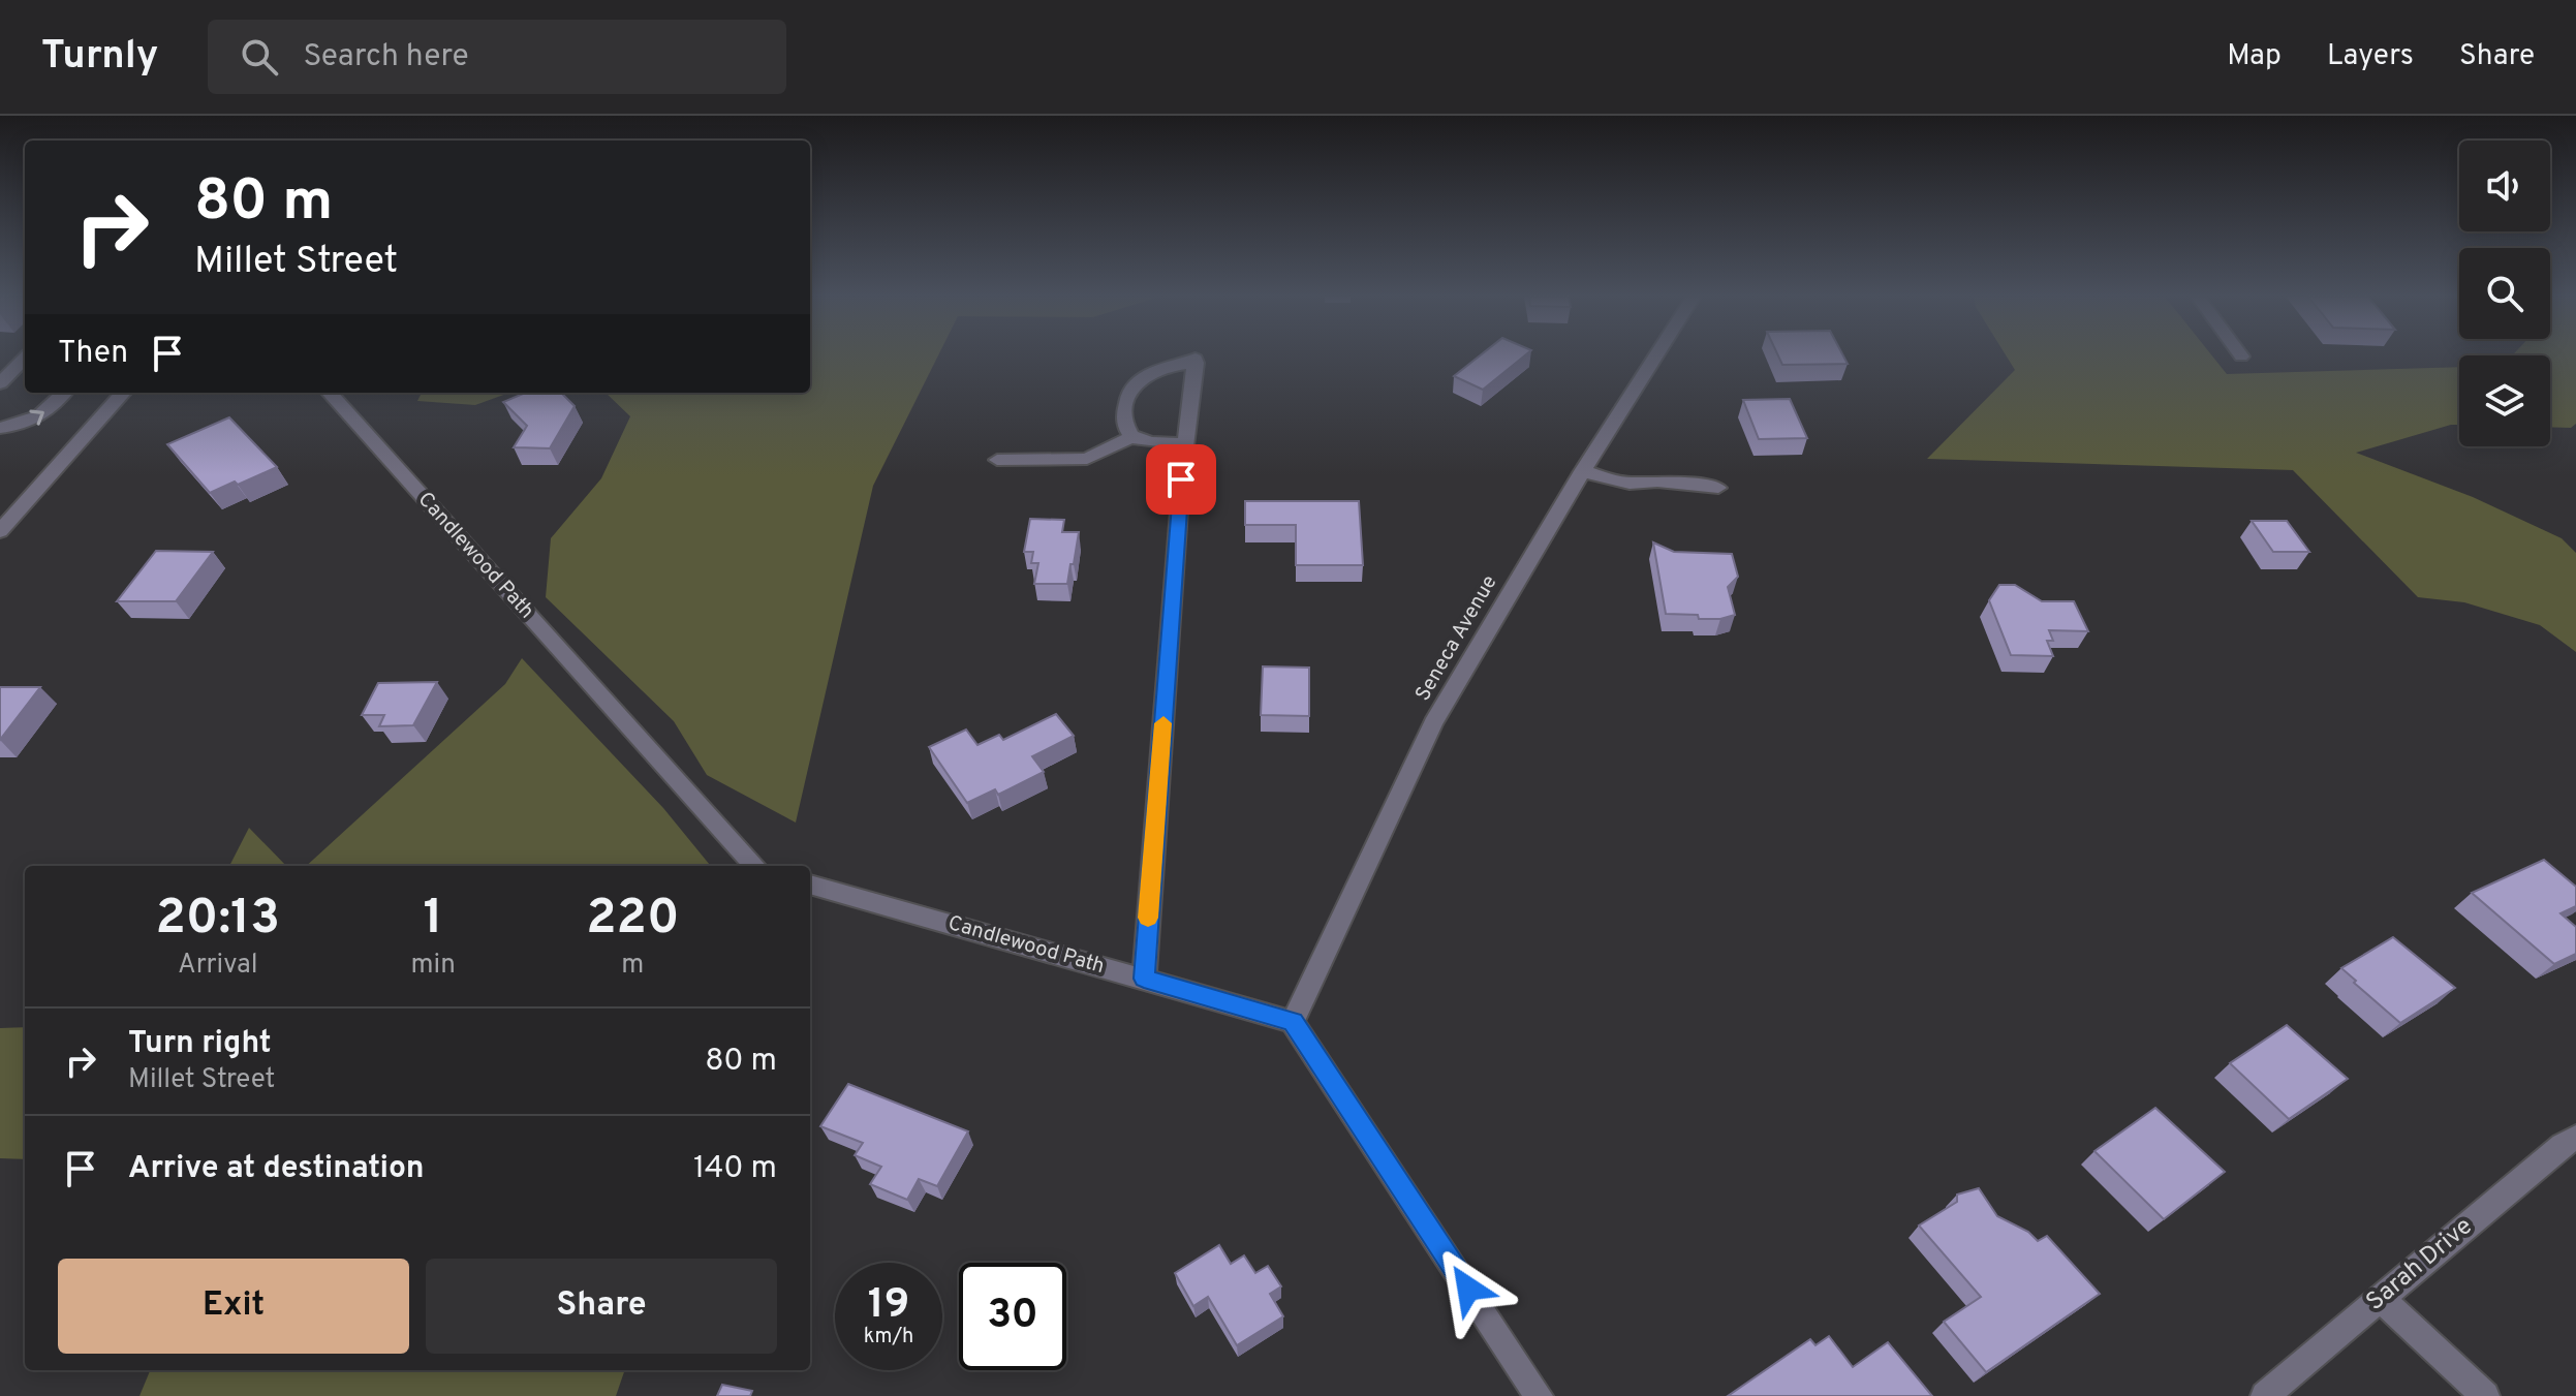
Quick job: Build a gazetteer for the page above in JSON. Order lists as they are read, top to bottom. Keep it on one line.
{"streets":{"street":["Candlewood Path","Seneca Avenue","Sarah Drive"]},"crossings":[["Candlewood Path","Seneca Avenue"]],"page":{"header":"Turnly","search":"Search here","nav":["Map","Layers","Share"],"turn":["80 m","Millet Street"],"then":"Then","eta":["20:13","Arrival","1","min","220","m"],"list":[{"name":"Turn right","note":"Millet Street","value":"80 m"},{"name":"Arrive at destination","value":"140 m"}],"buttons":["Exit","Share"],"speed":"19 km/h","limit":"30"}}
